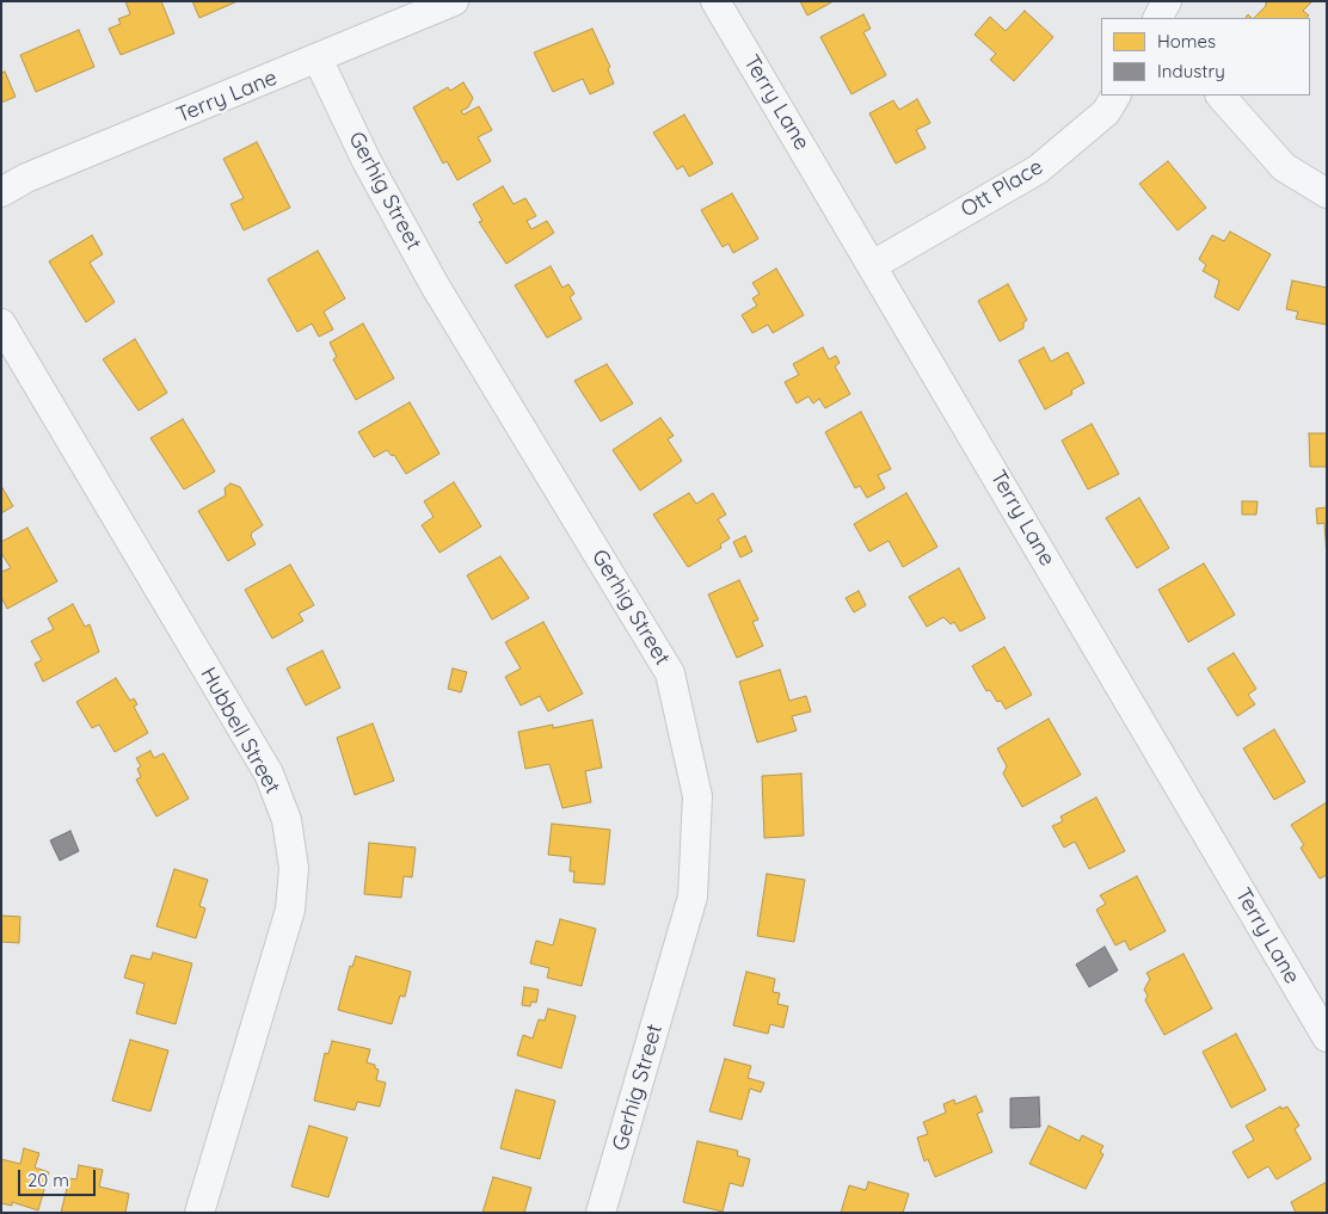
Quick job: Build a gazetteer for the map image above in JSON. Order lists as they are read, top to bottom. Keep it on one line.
{"streets":{"street":["Terry Lane","Ott Place","Gerhig Street","Hubbell Street"]},"crossings":[["Terry Lane","Ott Place"],["Terry Lane","Gerhig Street"]],"legend":["Homes","Industry"],"scale_bar":"20 m"}
